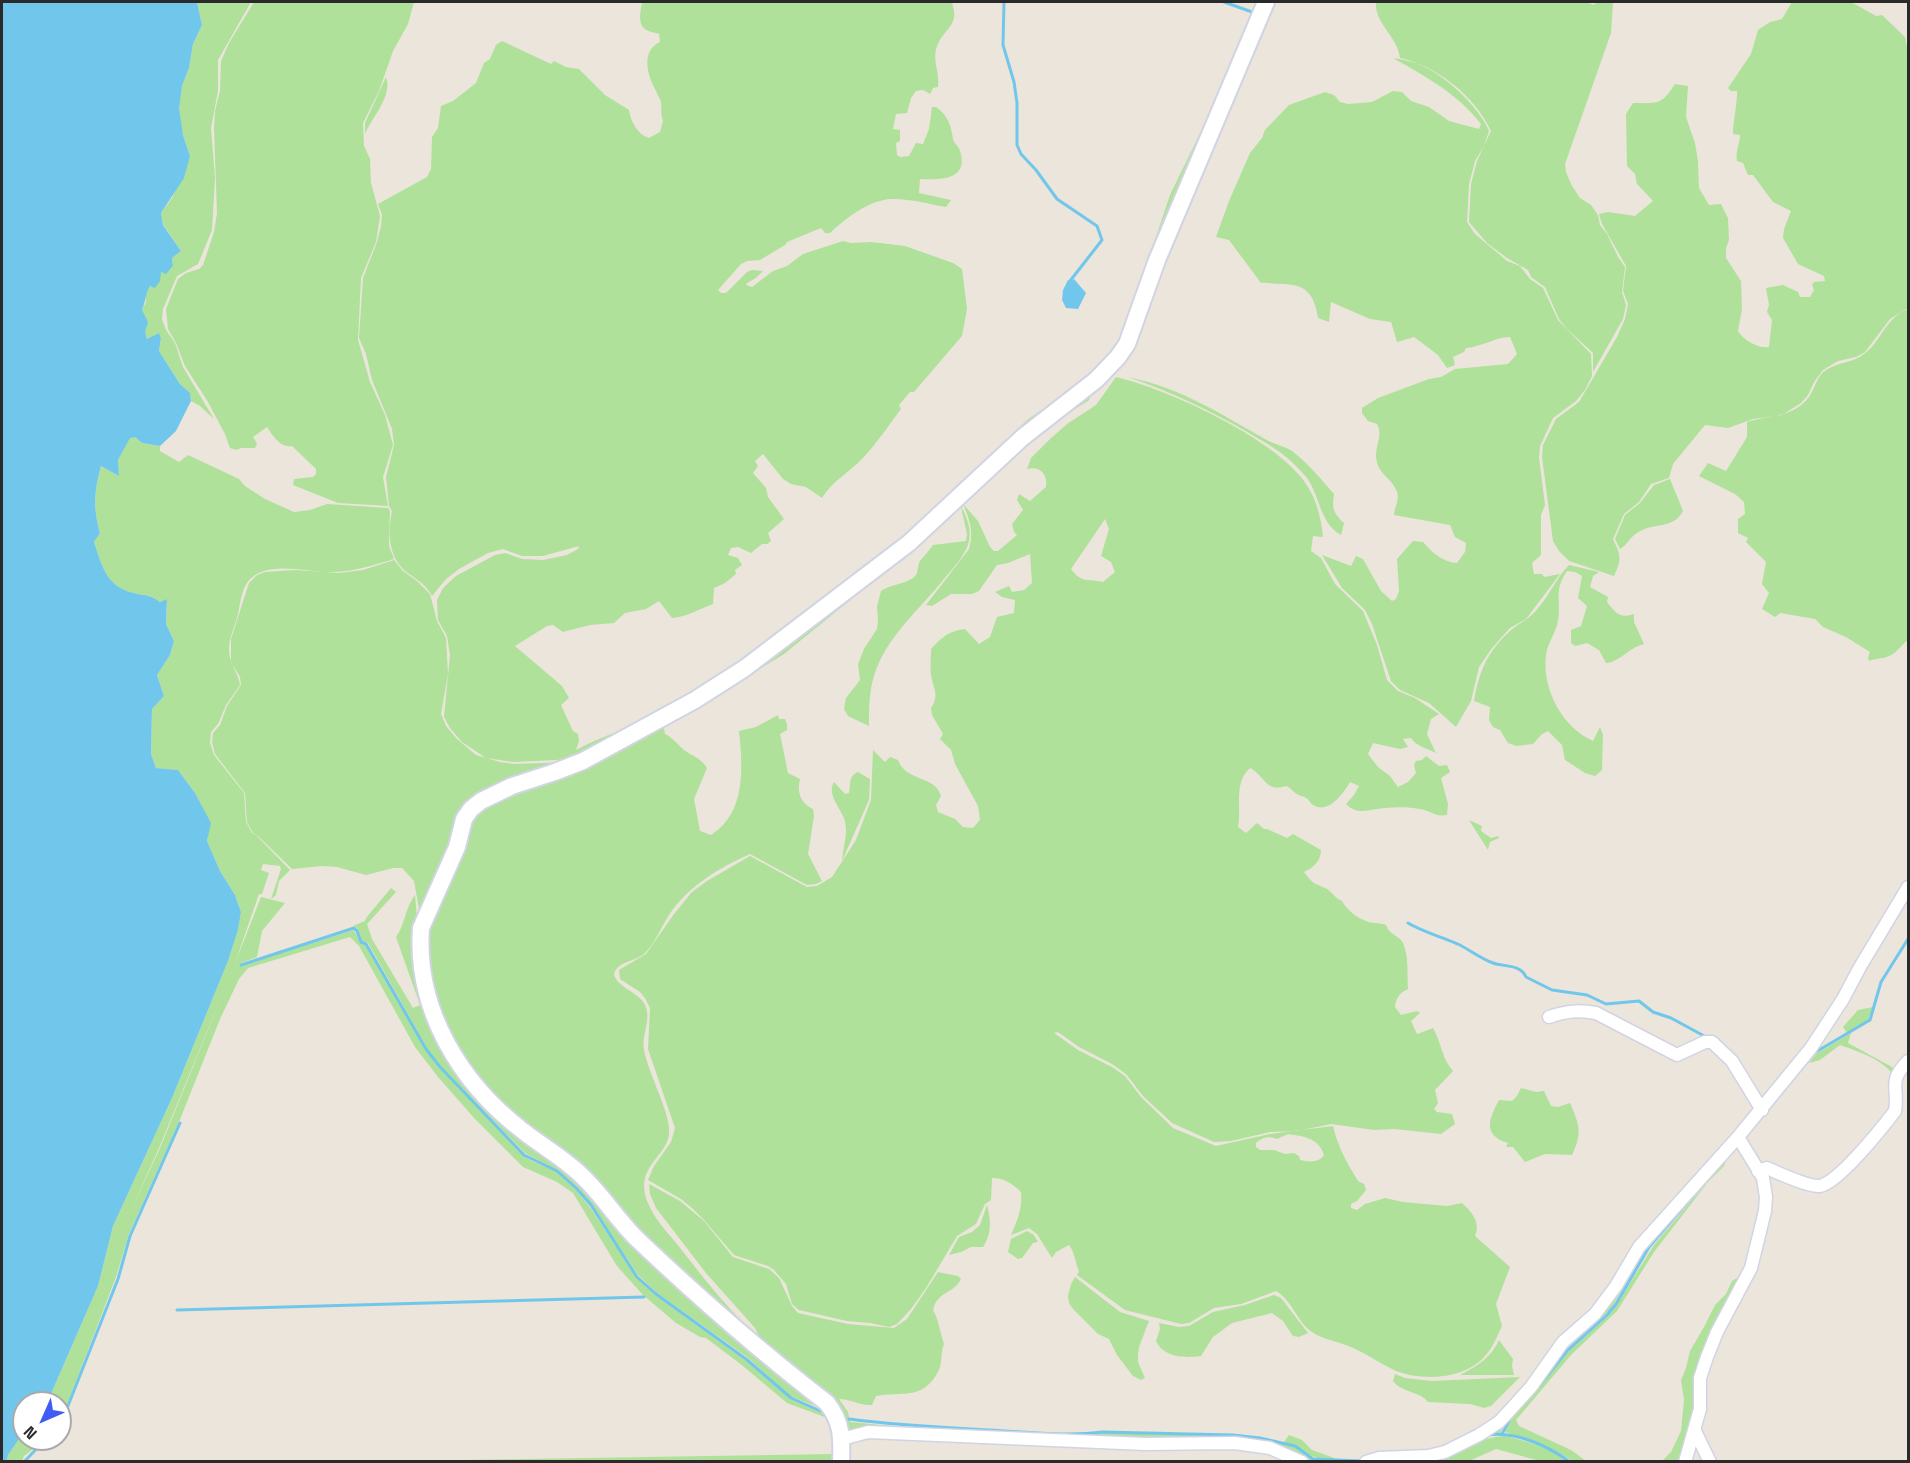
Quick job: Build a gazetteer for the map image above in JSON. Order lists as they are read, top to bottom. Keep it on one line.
{"north":"bottom left"}
